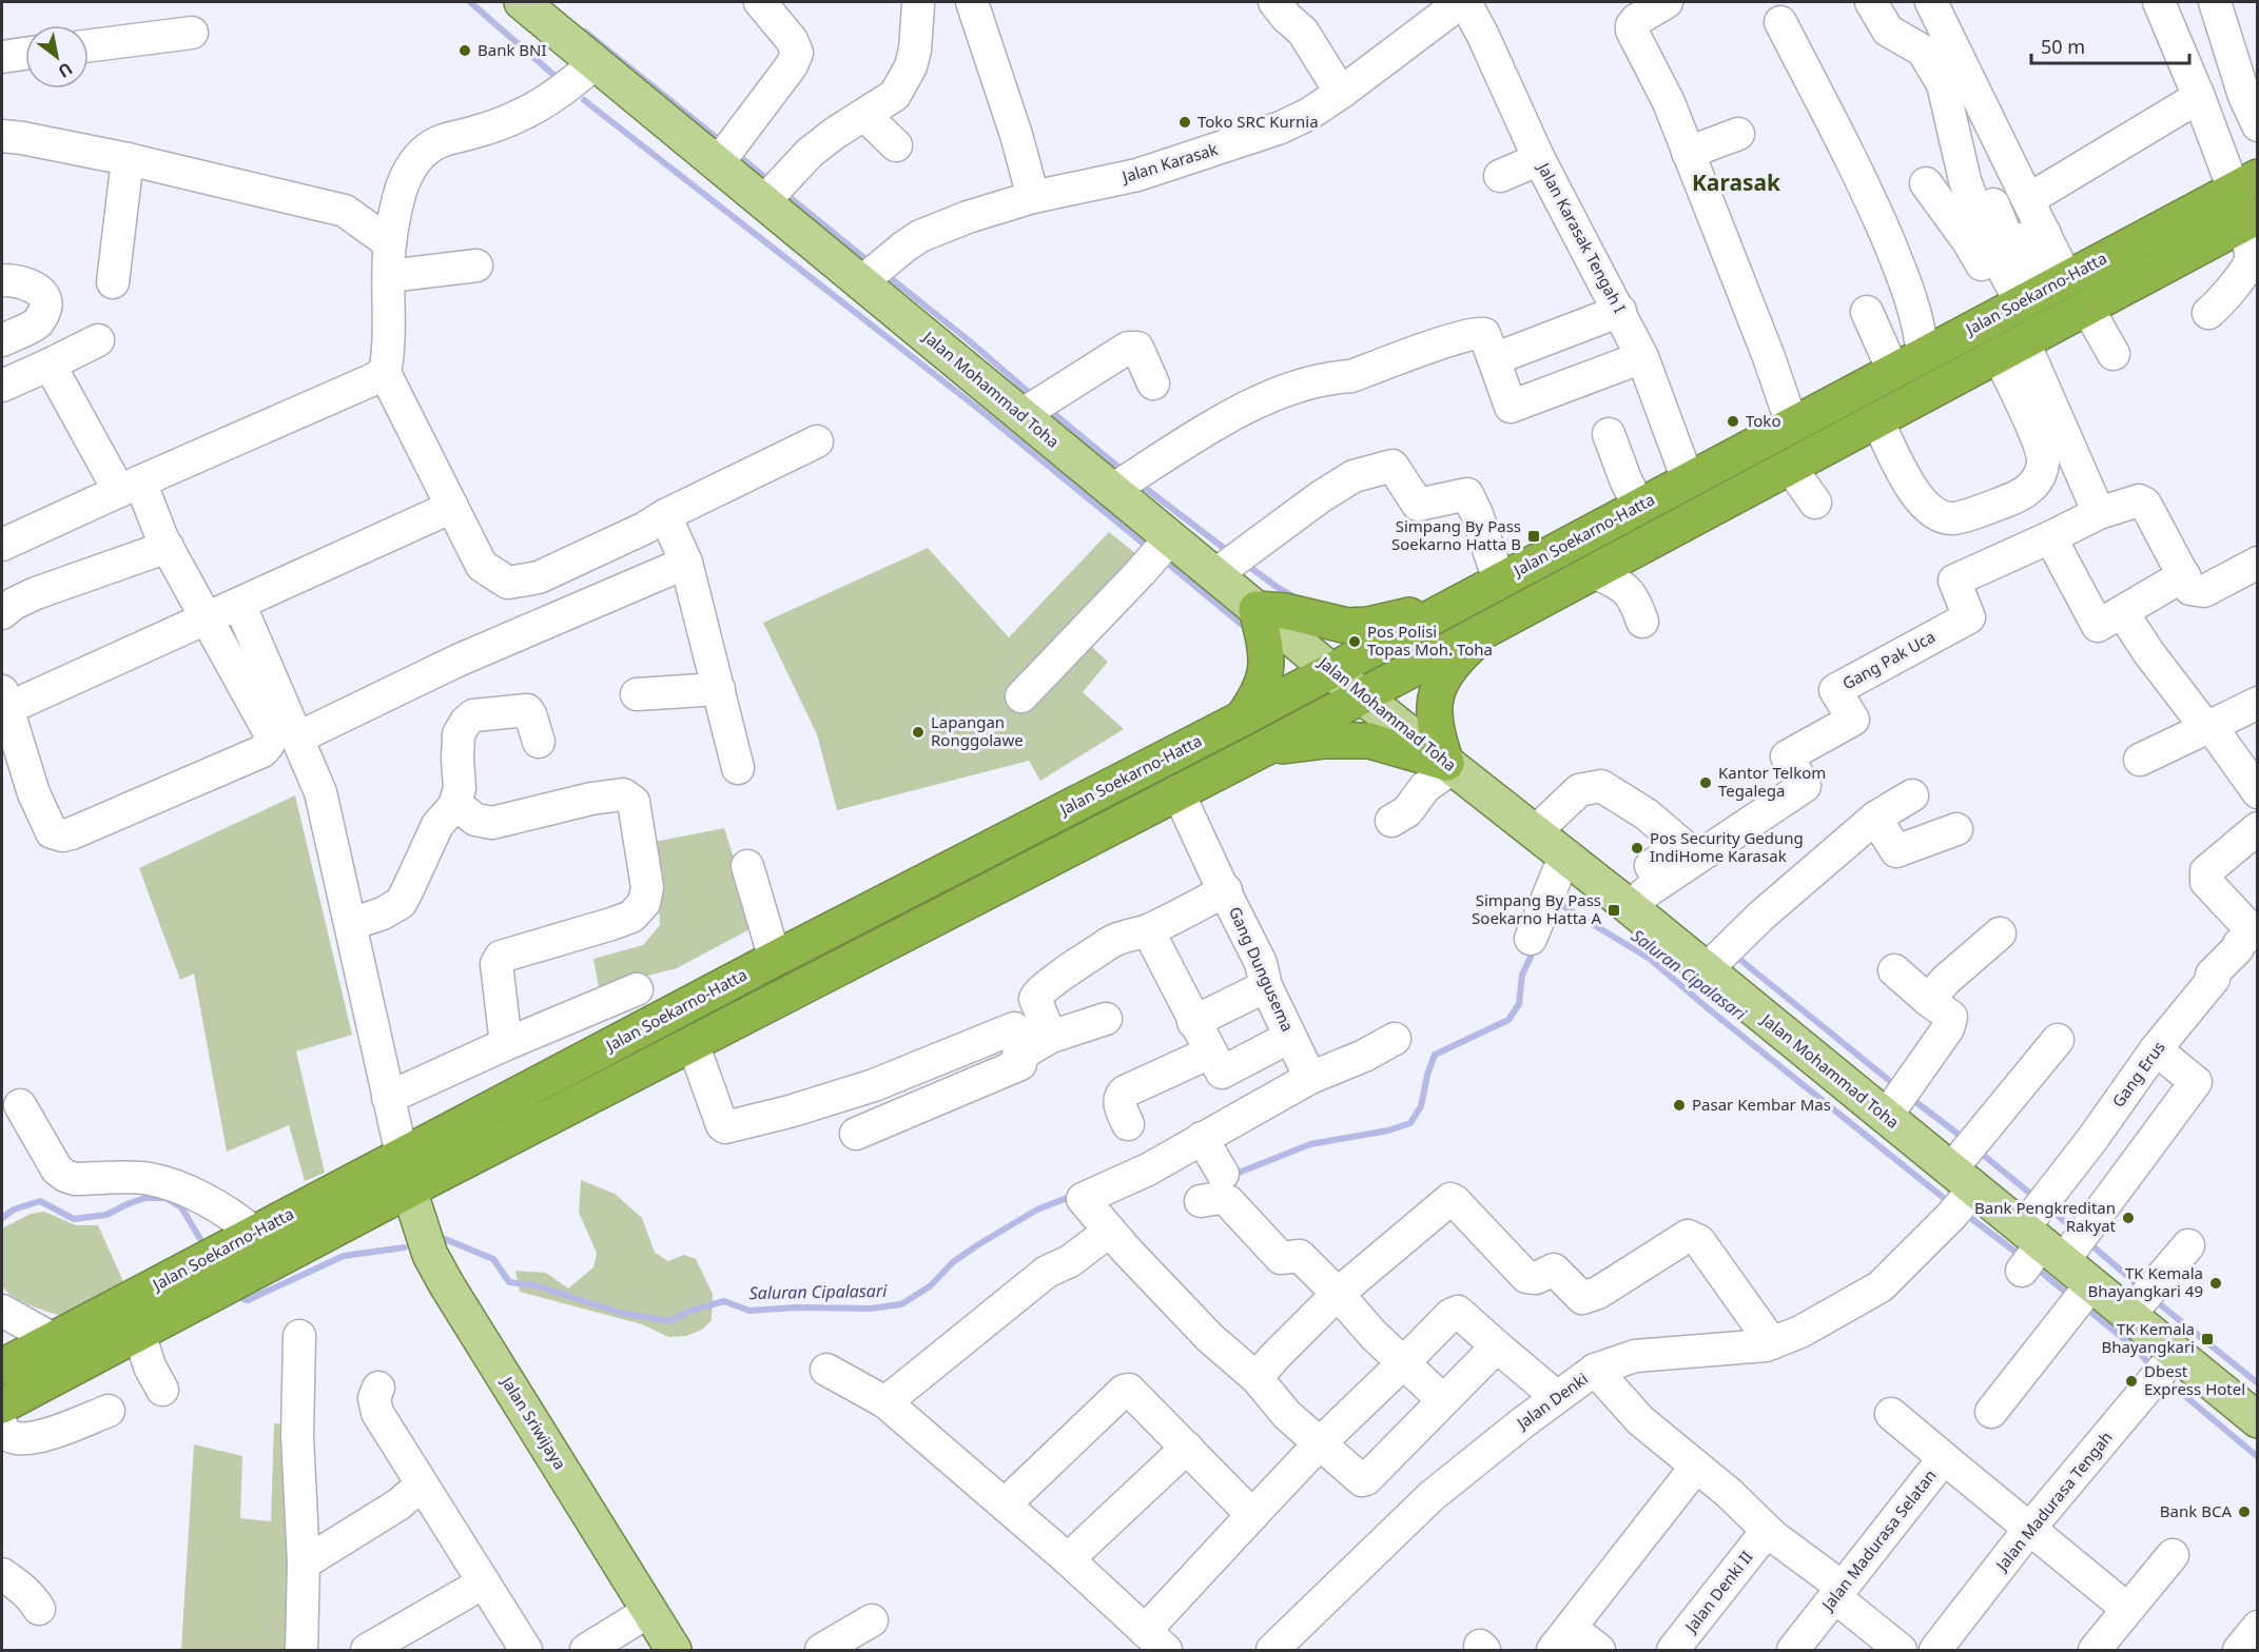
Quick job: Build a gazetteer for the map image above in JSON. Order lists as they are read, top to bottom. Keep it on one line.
{"streets":{"highway":["Jalan Soekarno-Hatta"],"main road":["Jalan Mohammad Toha","Jalan Sriwijaya"],"street":["Jalan Karasak","Jalan Karasak Tengah I","Gang Pak Uca","Gang Dungusema","Gang Erus","Jalan Denki","Jalan Madurasa Tengah","Jalan Madurasa Selatan","Jalan Denki II"]},"crossings":[["Jalan Karasak","Jalan Karasak Tengah I"],["Jalan Karasak","Jalan Mohammad Toha"],["Jalan Karasak Tengah I","Jalan Soekarno-Hatta"],["Jalan Soekarno-Hatta","Jalan Mohammad Toha"],["Jalan Mohammad Toha","Gang Pak Uca"],["Jalan Mohammad Toha","Gang Erus"],["Jalan Mohammad Toha","Jalan Denki"],["Jalan Mohammad Toha","Jalan Madurasa Tengah"],["Jalan Madurasa Tengah","Jalan Madurasa Selatan"]],"districts":["Karasak"],"water":["Saluran Cipalasari"],"places":{"other":["Bank BNI","Toko SRC Kurnia","Toko","Pos Polisi Topas Moh. Toha","Lapangan Ronggolawe","Kantor Telkom Tegalega","Pos Security Gedung IndiHome Karasak","Pasar Kembar Mas","Bank Pengkreditan Rakyat","TK Kemala Bhayangkari 49","Dbest Express Hotel","Bank BCA"],"transit":["Simpang By Pass Soekarno Hatta B","Simpang By Pass Soekarno Hatta A","TK Kemala Bhayangkari"]},"scale_bar":"50 m","north":"bottom right"}
